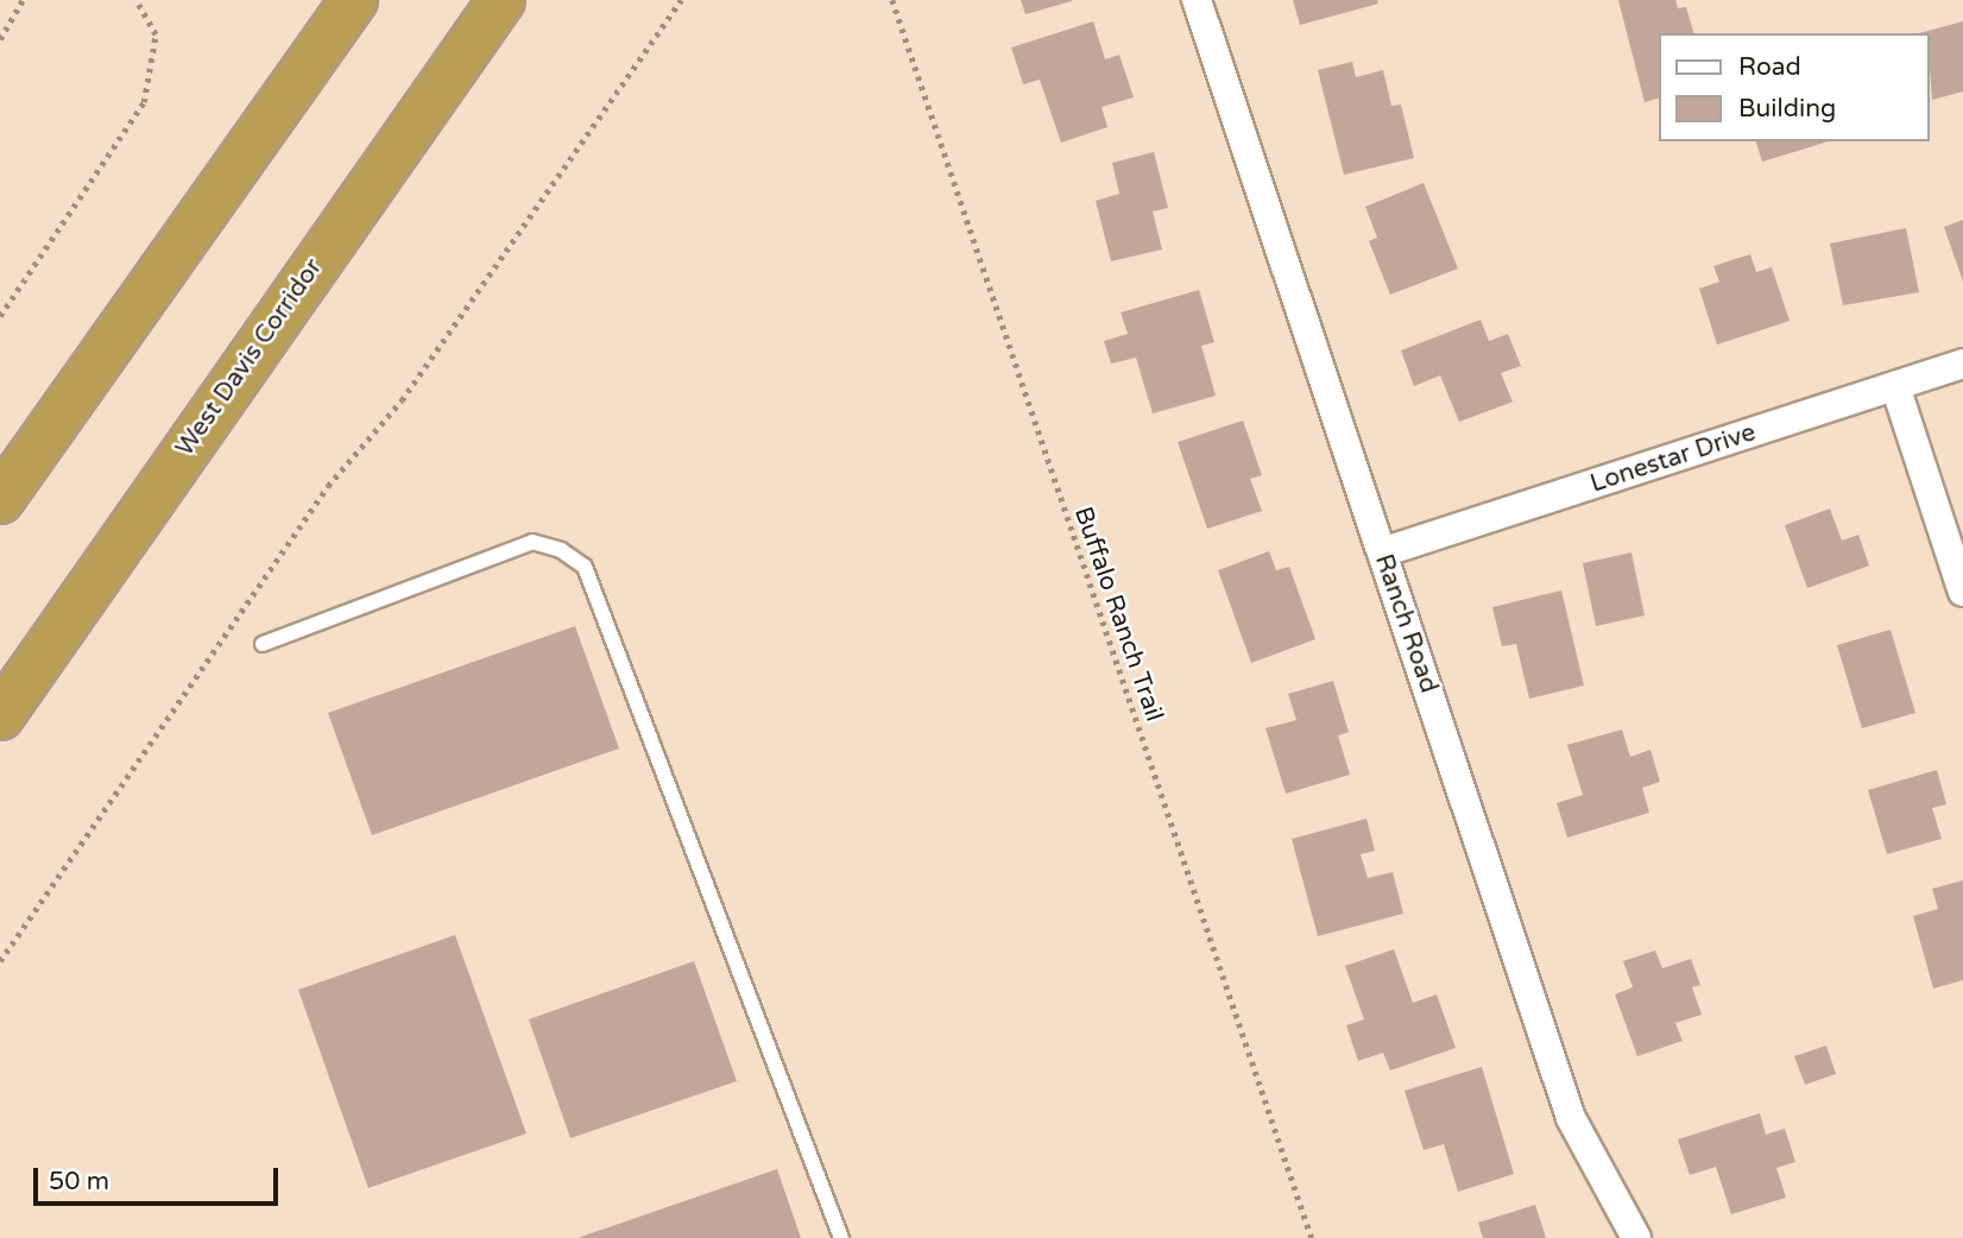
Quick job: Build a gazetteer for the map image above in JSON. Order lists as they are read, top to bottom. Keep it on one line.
{"streets":{"highway":["West Davis Corridor"],"street":["Lonestar Drive","Ranch Road"],"path":["Buffalo Ranch Trail"]},"crossings":[["Lonestar Drive","Ranch Road"]],"legend":["Road","Building"],"scale_bar":"50 m"}
